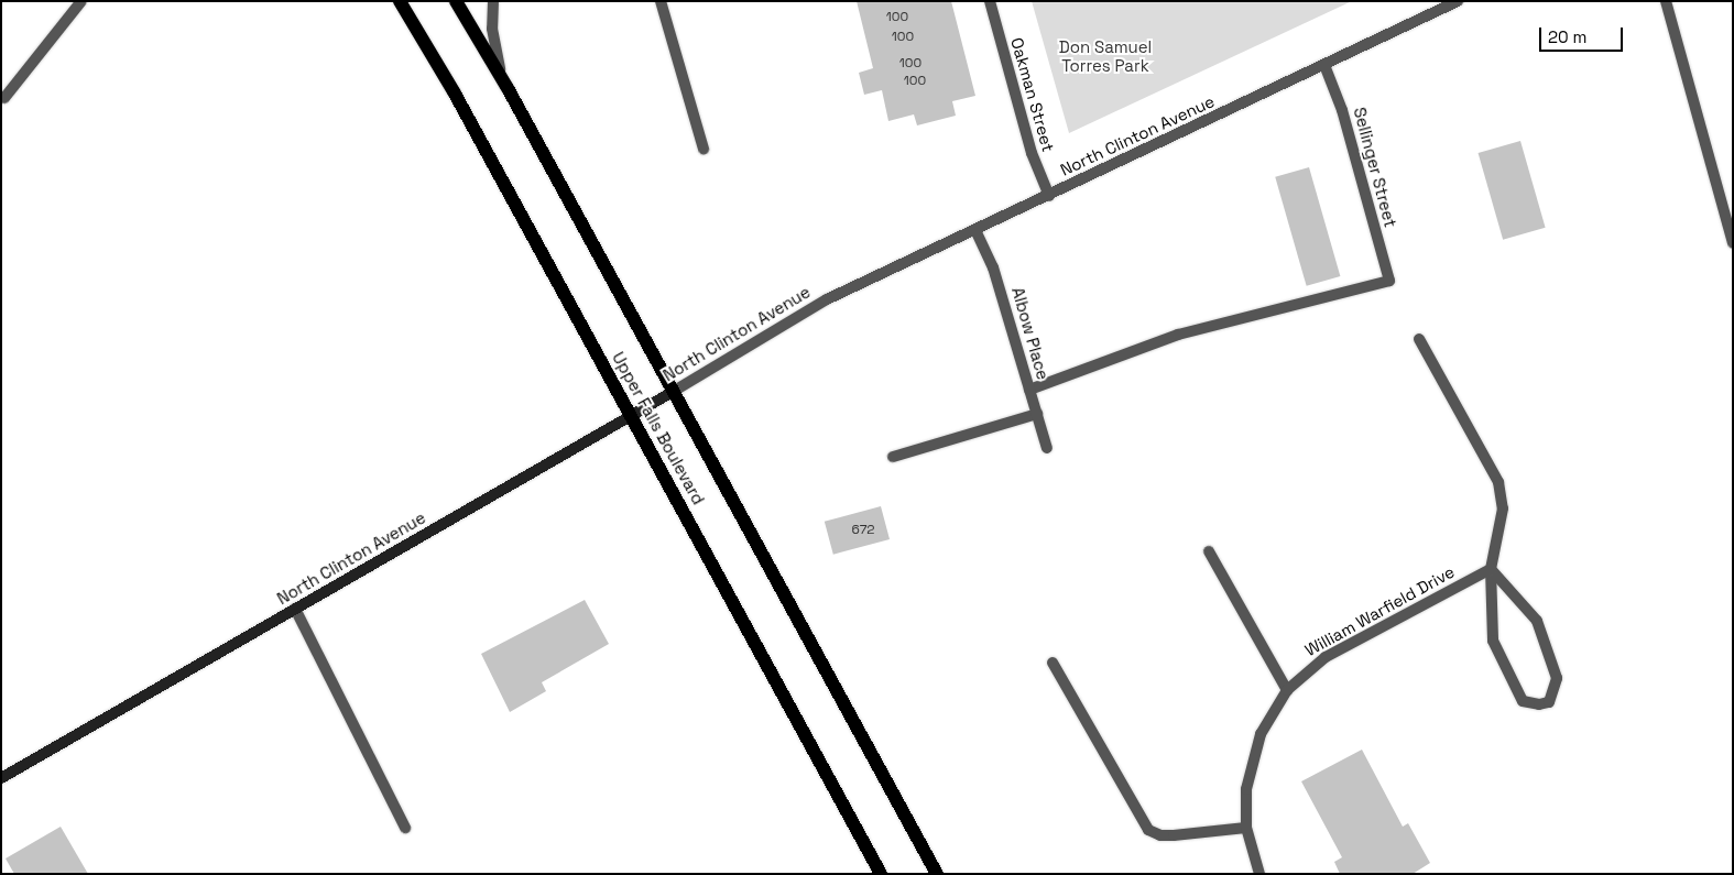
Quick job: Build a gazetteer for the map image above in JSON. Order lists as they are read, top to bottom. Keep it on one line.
{"streets":{"main road":["North Clinton Avenue","Upper Falls Boulevard"],"street":["Oakman Street","Sellinger Street","Albow Place","William Warfield Drive"]},"crossings":[["Oakman Street","North Clinton Avenue"],["North Clinton Avenue","Sellinger Street"],["North Clinton Avenue","Albow Place"],["North Clinton Avenue","Upper Falls Boulevard"],["Sellinger Street","Albow Place"]],"parks":["Don Samuel Torres Park"],"house_numbers":["100","100","100","100","672"],"scale_bar":"20 m"}
